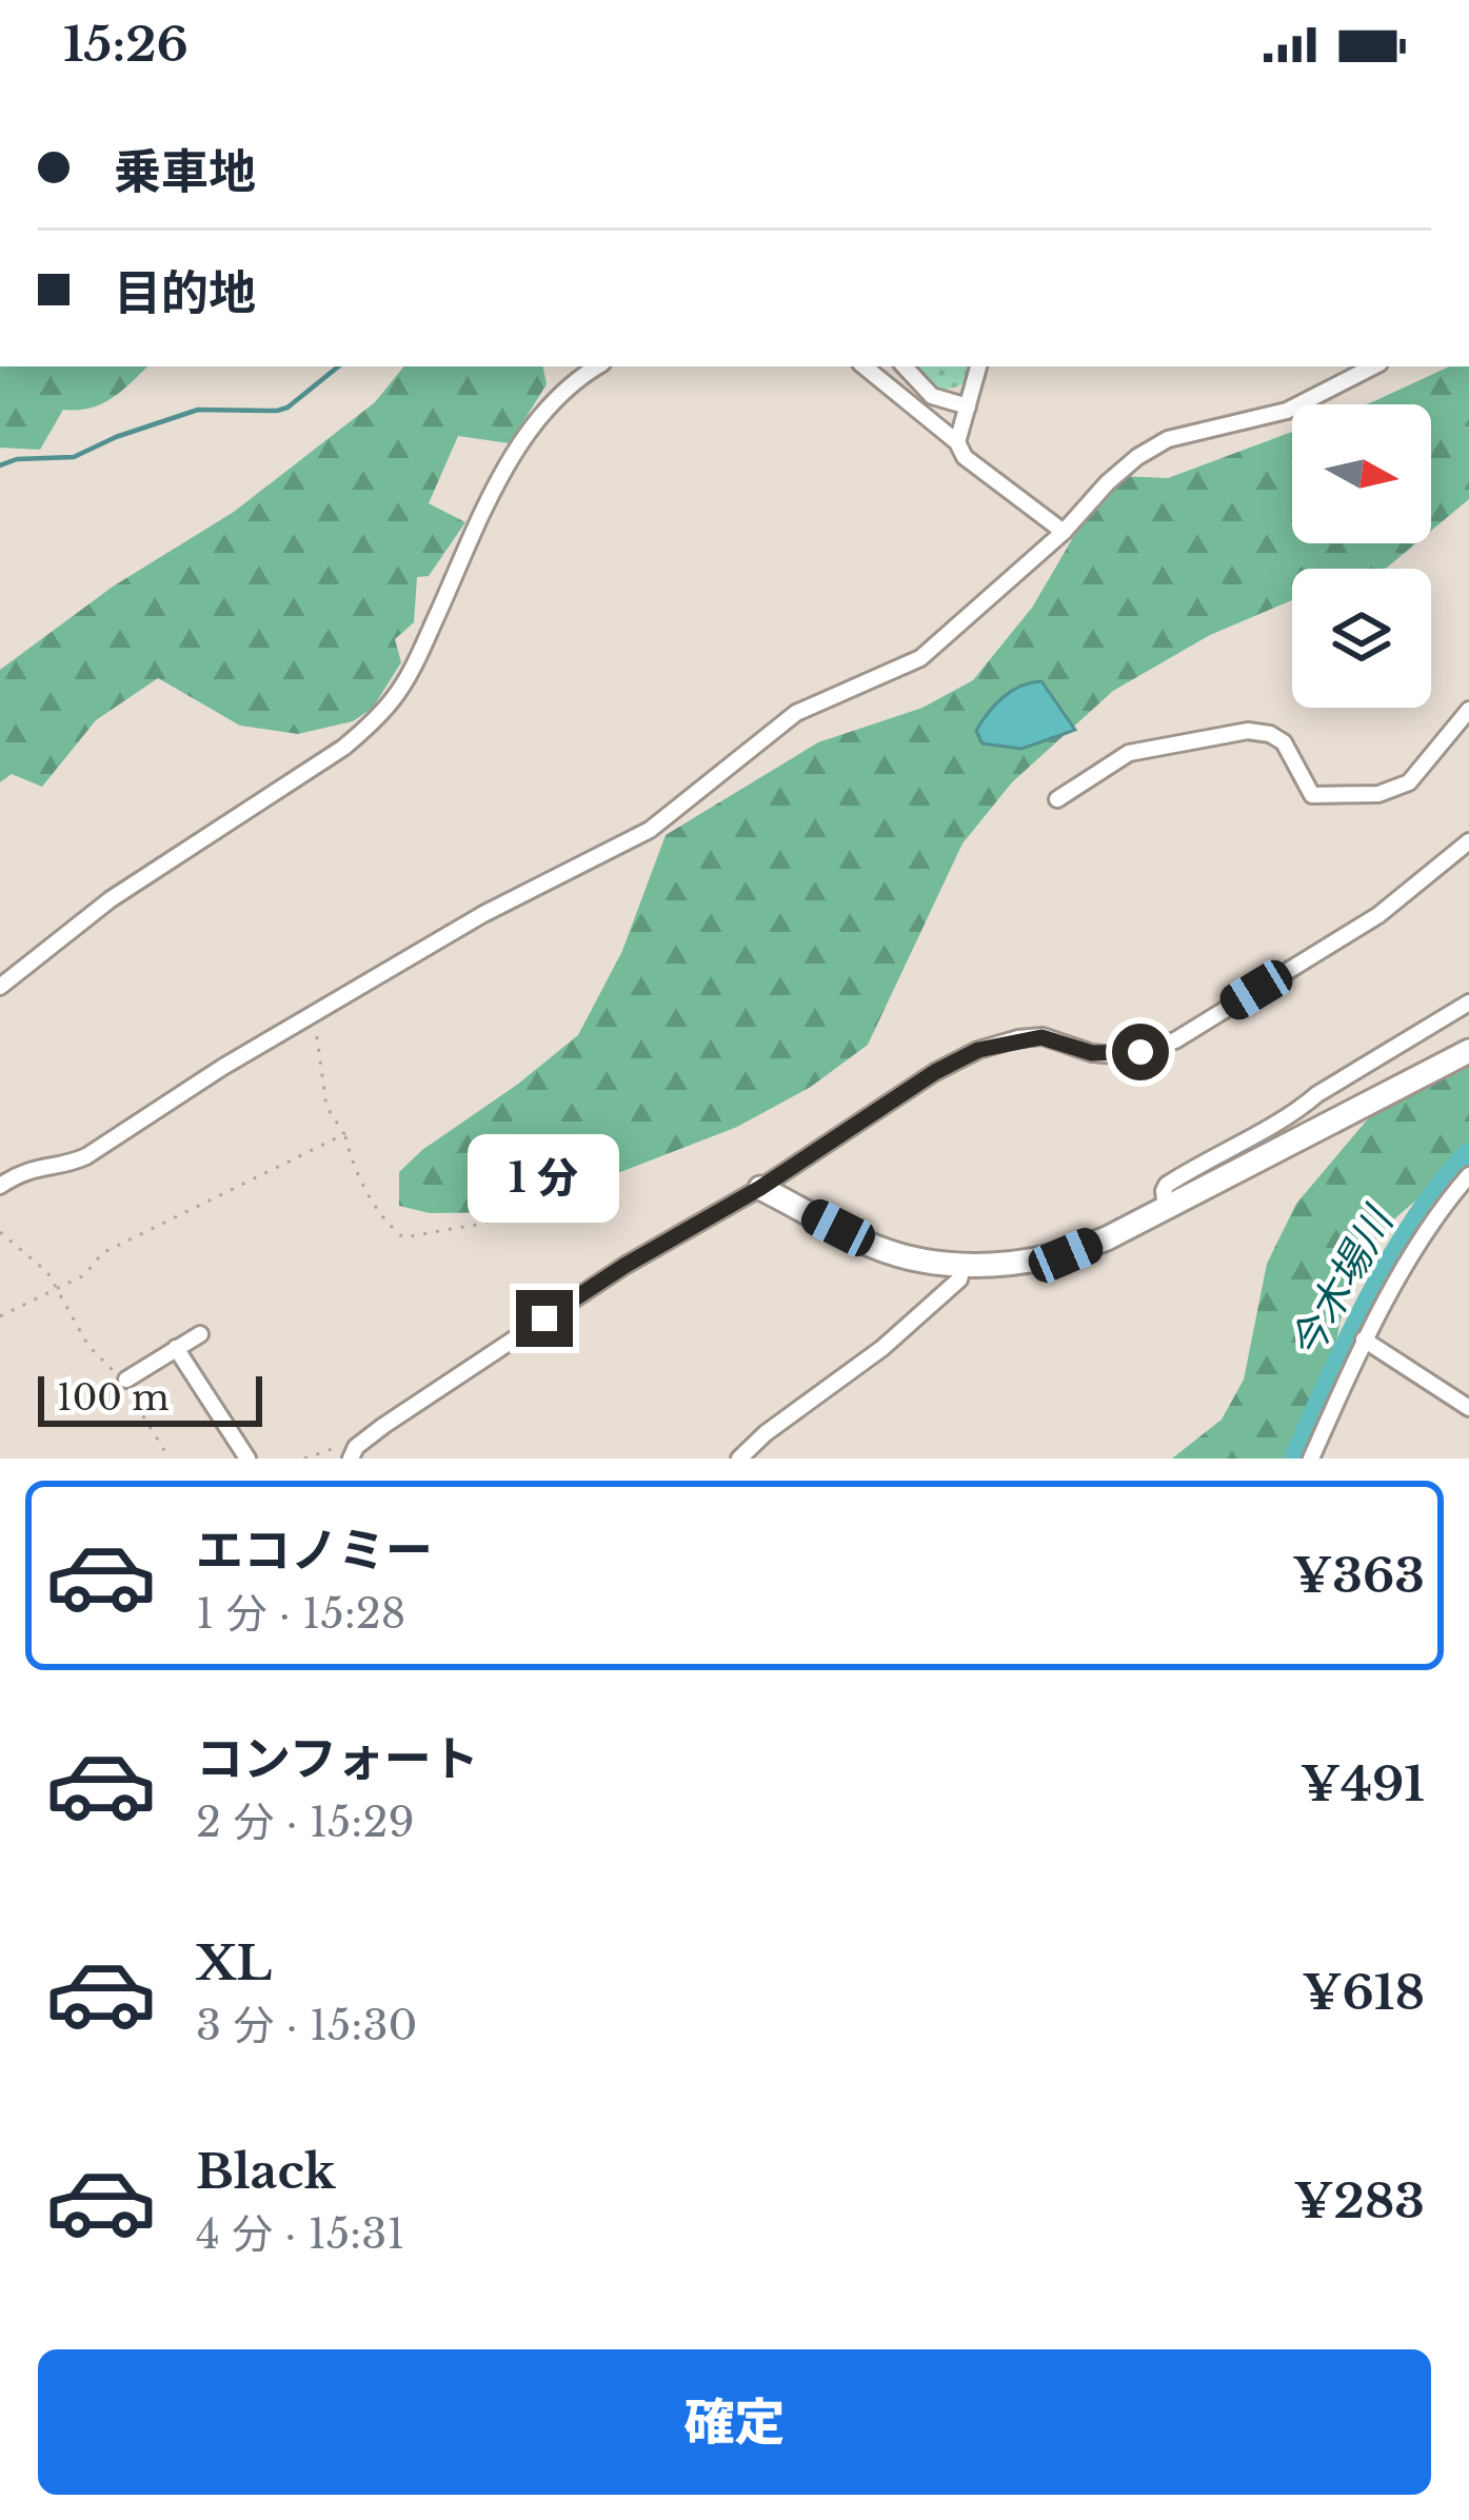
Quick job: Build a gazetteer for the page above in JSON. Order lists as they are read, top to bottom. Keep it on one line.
{"water":["今木場川"],"scale_bar":"100 m","north":"right","page":{"status":"15:26","banner":["乗車地","目的地"],"bubble":"1 分","scale":"100 m","list":[{"name":"エコノミー","note":"1 分 · 15:28","value":"¥363"},{"name":"コンフォート","note":"2 分 · 15:29","value":"¥491"},{"name":"XL","note":"3 分 · 15:30","value":"¥618"},{"name":"Black","note":"4 分 · 15:31","value":"¥283"}],"buttons":"確定"}}
